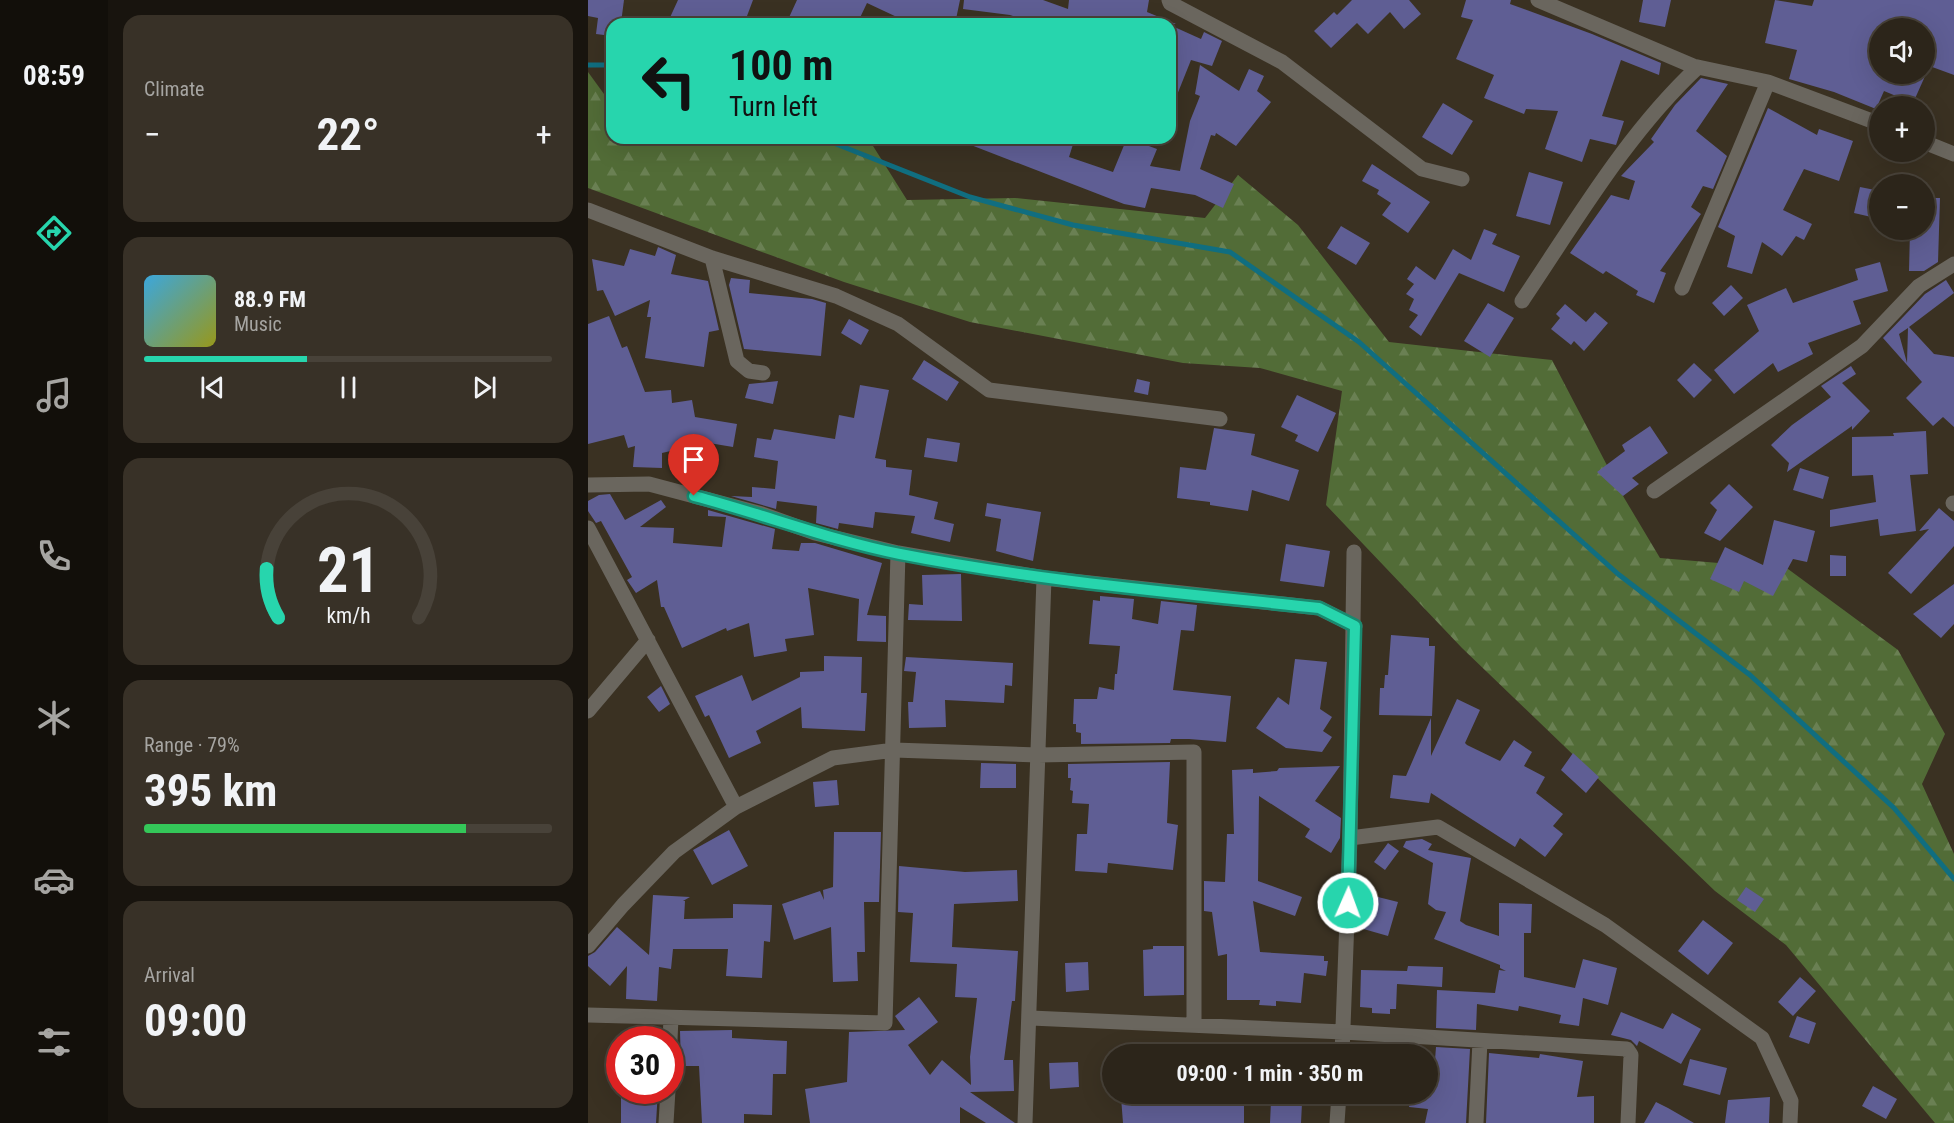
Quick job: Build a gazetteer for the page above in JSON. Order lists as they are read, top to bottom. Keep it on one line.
{"page":{"tabs":"08:59","tile":["Climate",["Range · 79%","395 km"],["Arrival","09:00"]],"map_buttons":["+","−"],"turn":["100 m","Turn left"],"heat":["−","22°","+"],"song":["88.9 FM","Music"],"limit":"30","trip":"09:00 · 1 min · 350 m","gauge":["21","km/h"]}}
